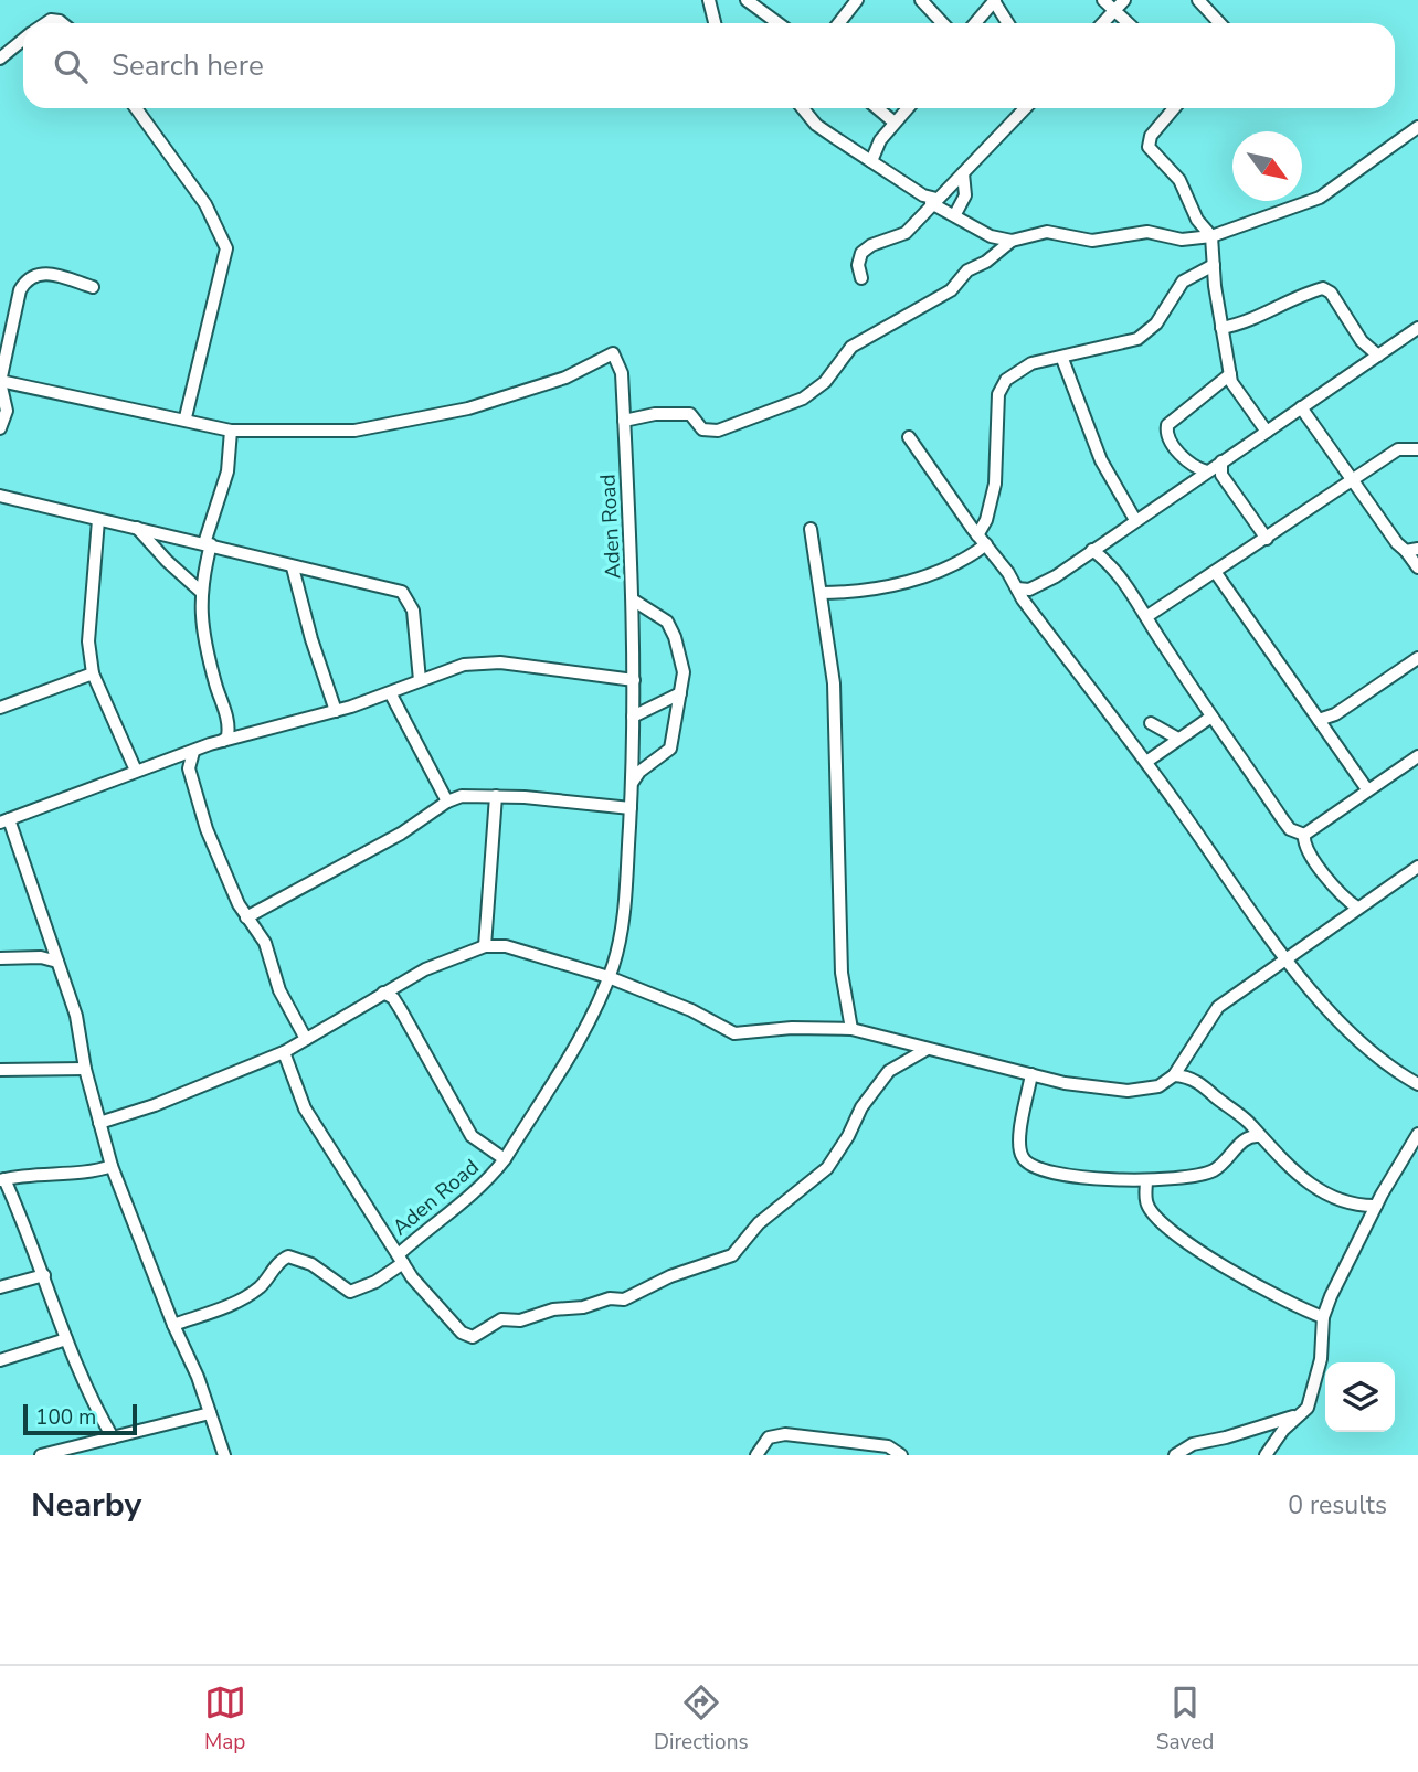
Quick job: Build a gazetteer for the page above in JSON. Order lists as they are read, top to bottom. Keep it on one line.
{"streets":{"street":["Aden Road"]},"scale_bar":"100 m","north":"bottom right","page":{"search":"Search here","scale":"100 m","heading":["Nearby","0 results"],"nav":["Map","Directions","Saved"]}}
